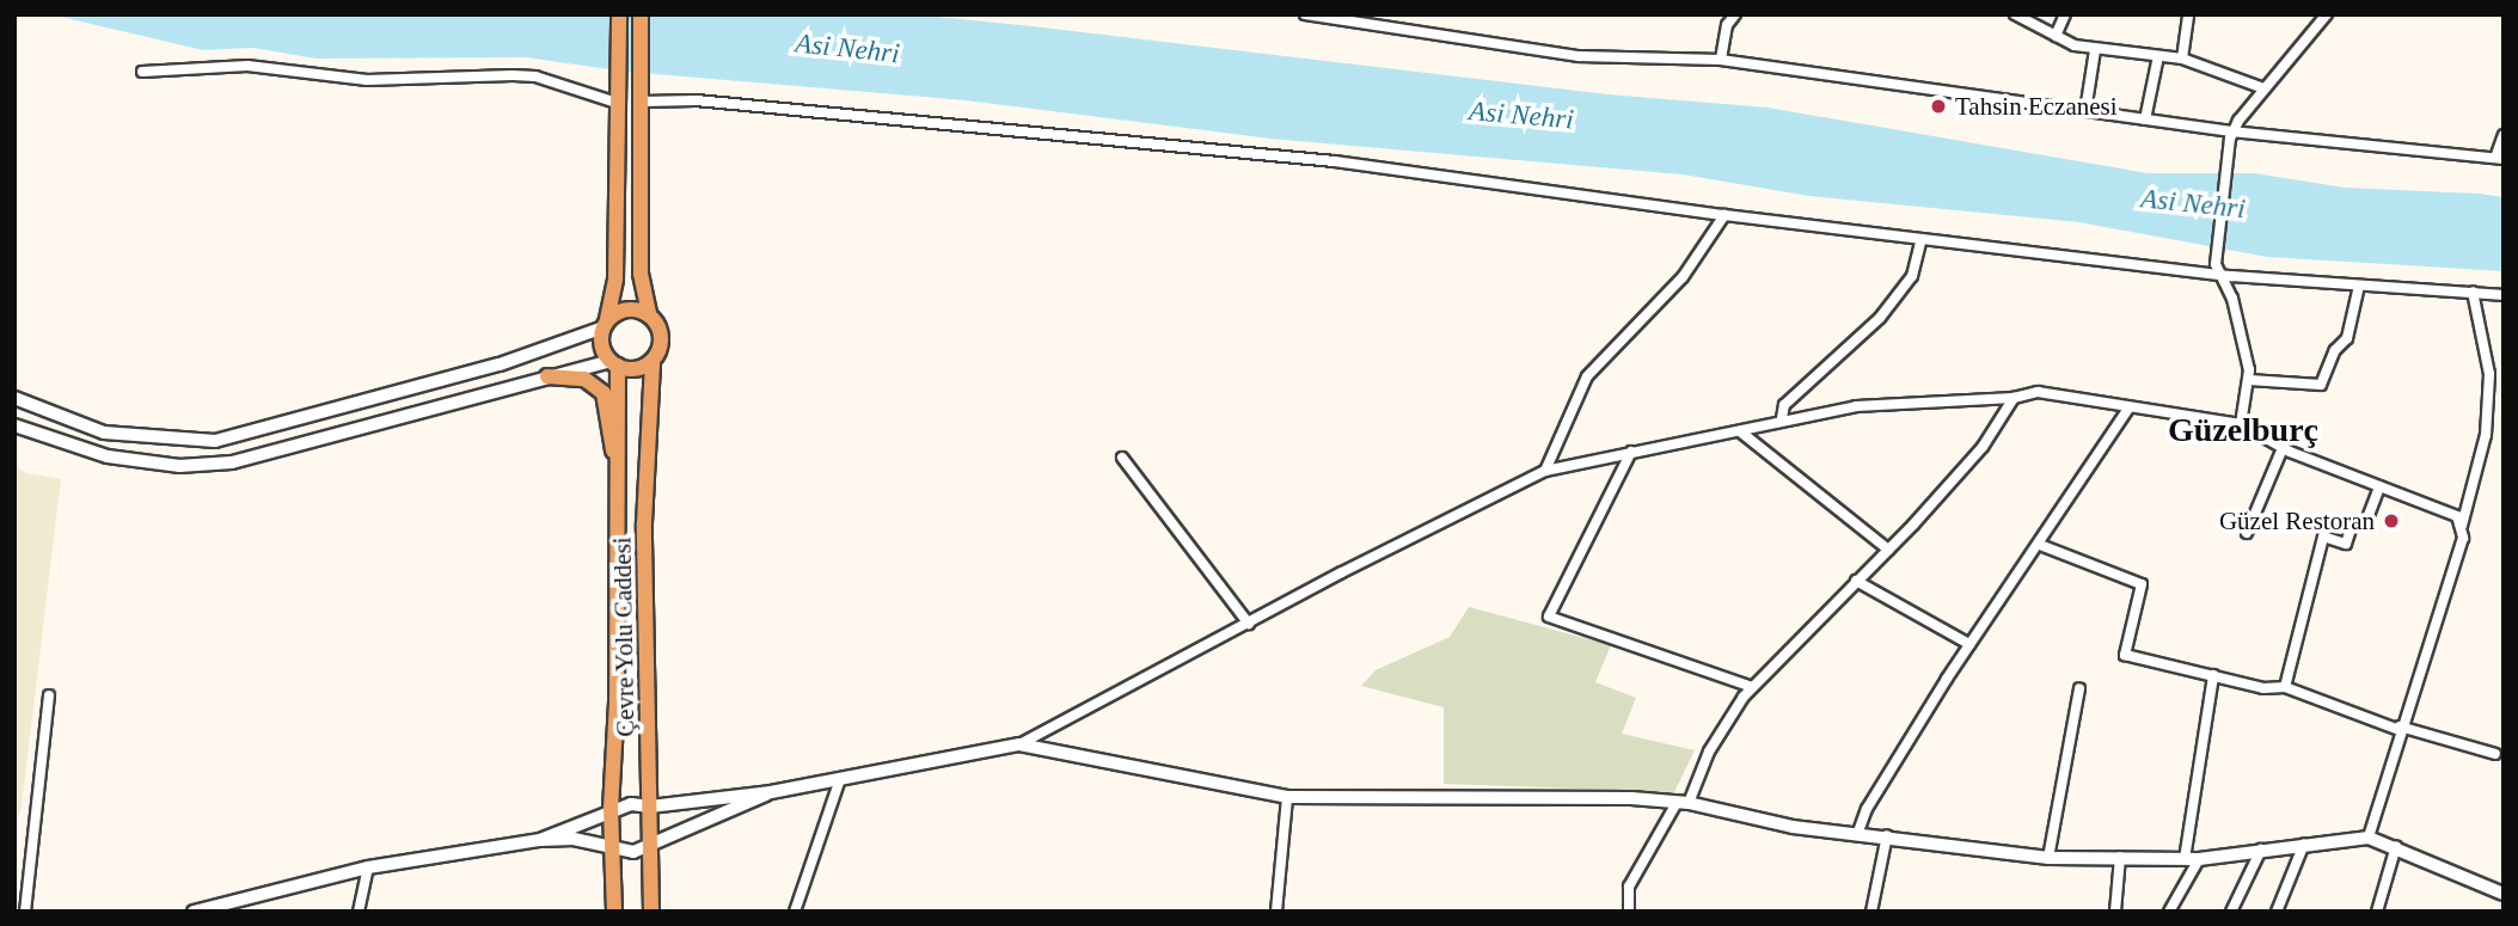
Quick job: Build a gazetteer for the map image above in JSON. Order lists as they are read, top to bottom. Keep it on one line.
{"streets":{"highway":["Çevre Yolu Caddesi"]},"districts":["Güzelburç"],"water":["Asi Nehri"],"places":["Tahsin Eczanesi","Güzel Restoran"]}
